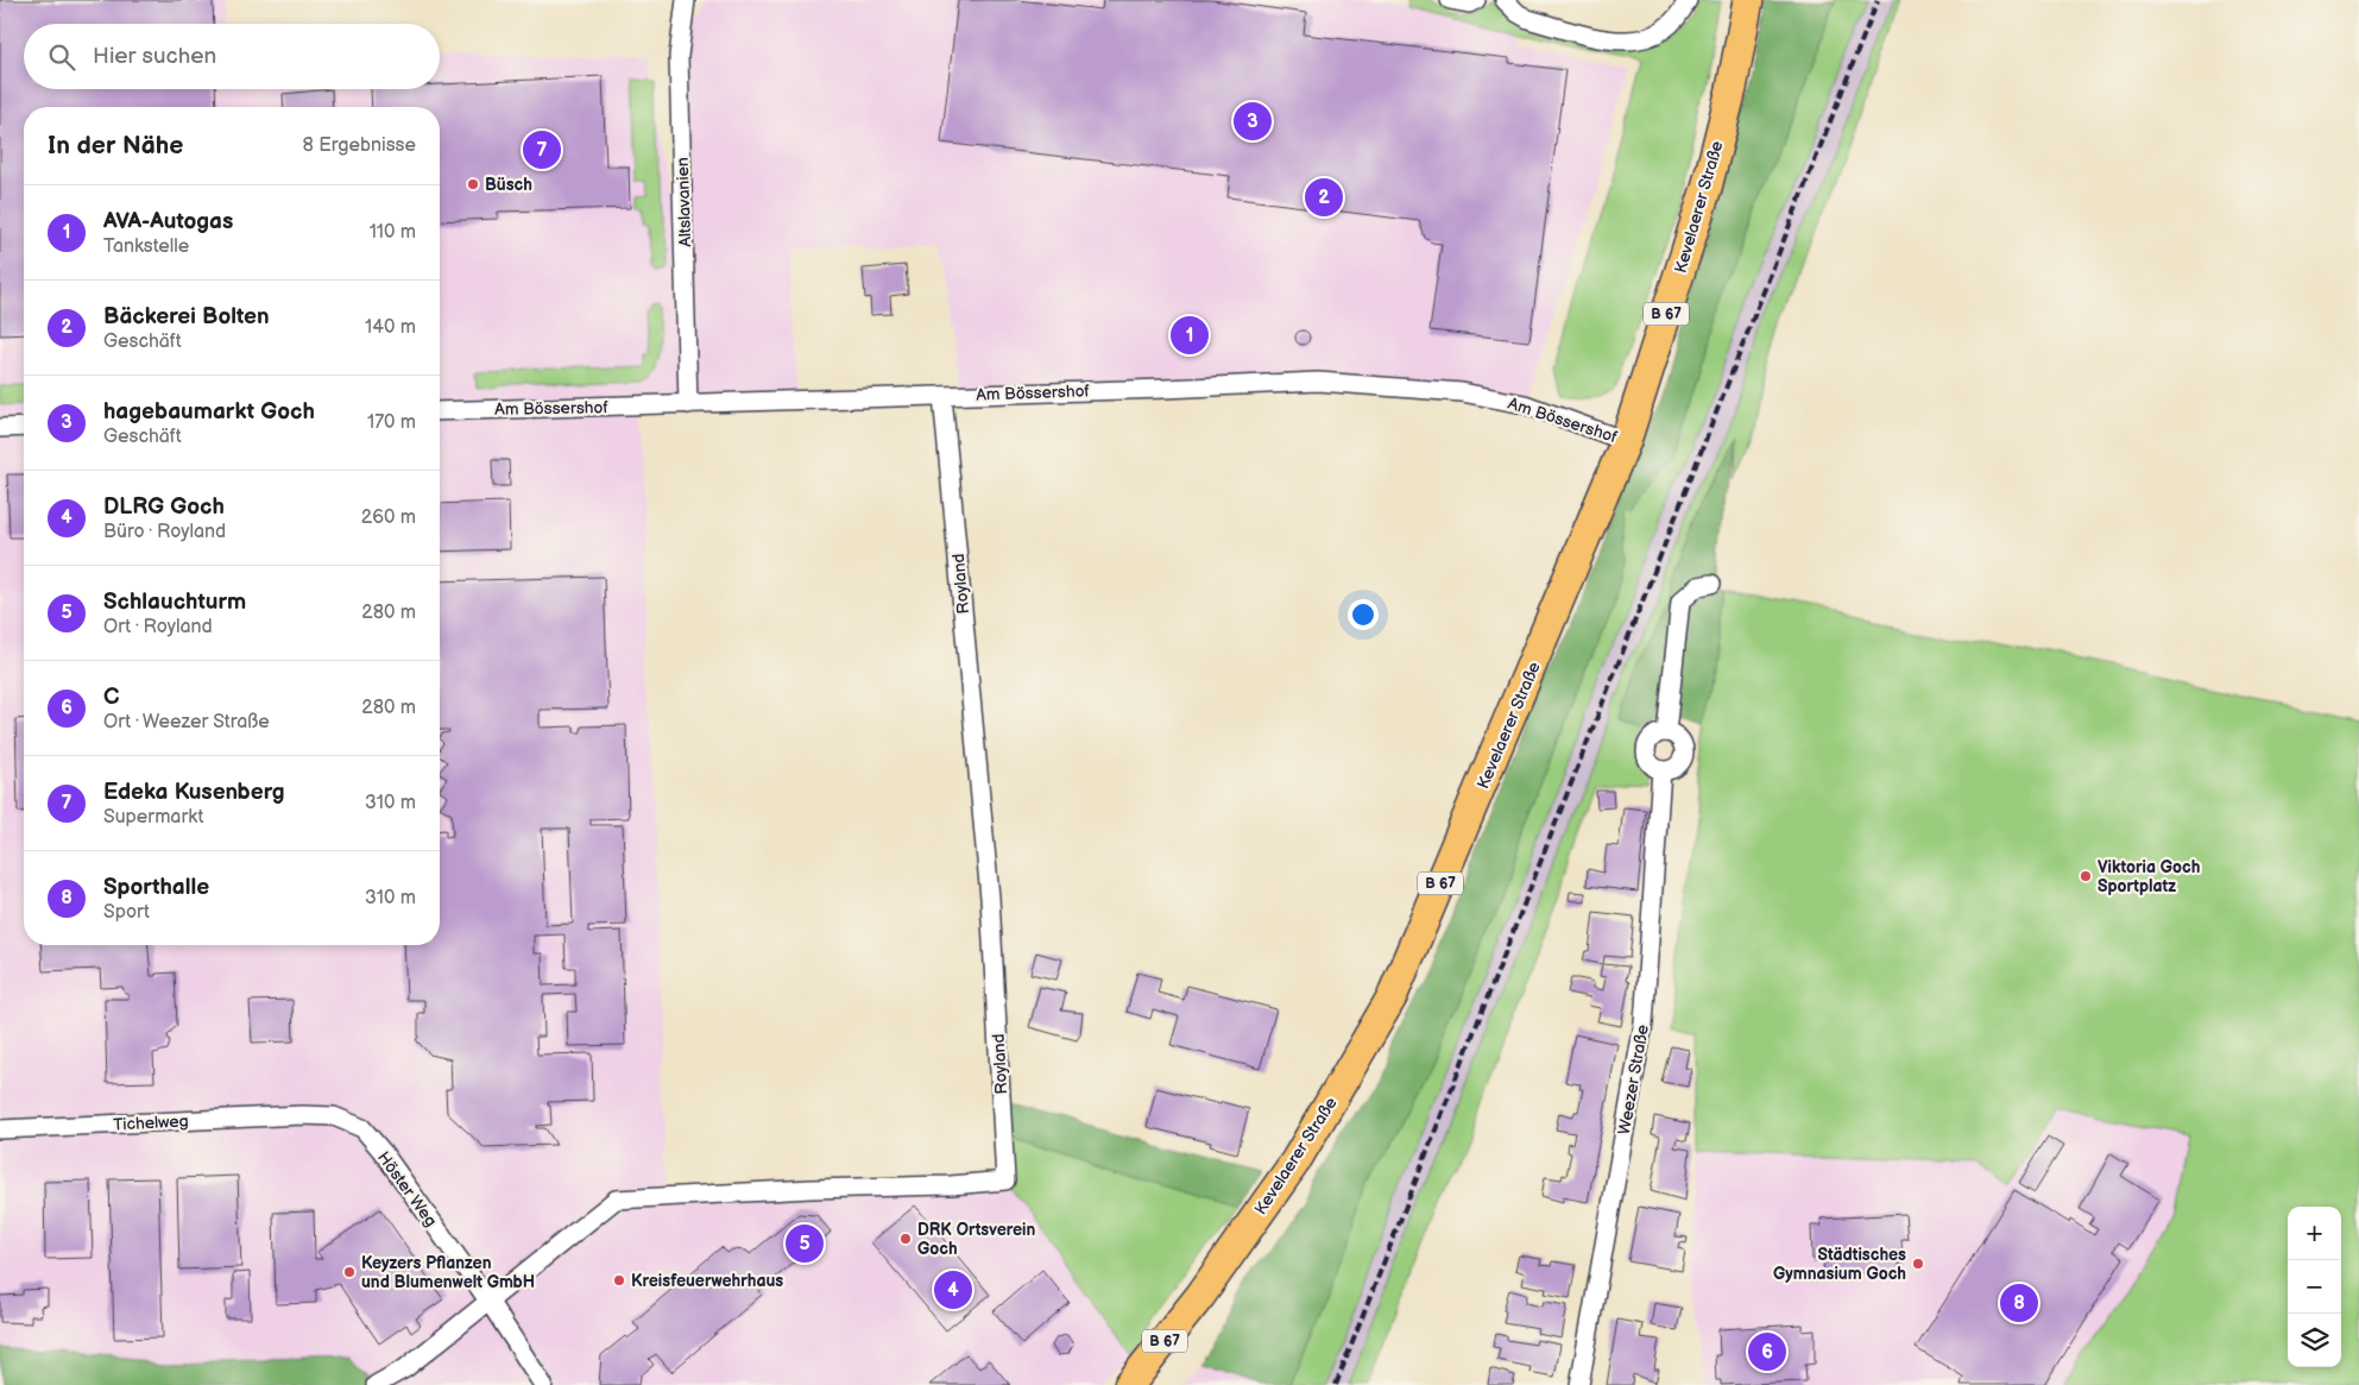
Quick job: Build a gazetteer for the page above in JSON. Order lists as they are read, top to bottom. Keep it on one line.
{"streets":{"main road":["Kevelaerer Straße","B 67"],"street":["Altslavanien","Am Bössershof","Royland","Weezer Straße","Tichelweg","Höster Weg"]},"crossings":[["Altslavanien","Am Bössershof"],["Kevelaerer Straße","Am Bössershof"],["Am Bössershof","Royland"],["Royland","Höster Weg"],["Tichelweg","Höster Weg"]],"places":["Büsch","Viktoria Goch Sportplatz","DRK Ortsverein Goch","Städtisches Gymnasium Goch","Keyzers Pflanzen und Blumenwelt GmbH","Kreisfeuerwehrhaus"],"page":{"search":"Hier suchen","pins":["3","7","2","1","5","4","8","6"],"heading":["In der Nähe","8 Ergebnisse"],"list":[{"mark":"1","name":"AVA-Autogas","note":"Tankstelle","value":"110 m"},{"mark":"2","name":"Bäckerei Bolten","note":"Geschäft","value":"140 m"},{"mark":"3","name":"hagebaumarkt Goch","note":"Geschäft","value":"170 m"},{"mark":"4","name":"DLRG Goch","note":"Büro · Royland","value":"260 m"},{"mark":"5","name":"Schlauchturm","note":"Ort · Royland","value":"280 m"},{"mark":"6","name":"C","note":"Ort · Weezer Straße","value":"280 m"},{"mark":"7","name":"Edeka Kusenberg","note":"Supermarkt","value":"310 m"},{"mark":"8","name":"Sporthalle","note":"Sport","value":"310 m"}],"map_buttons":["+","−"]}}
